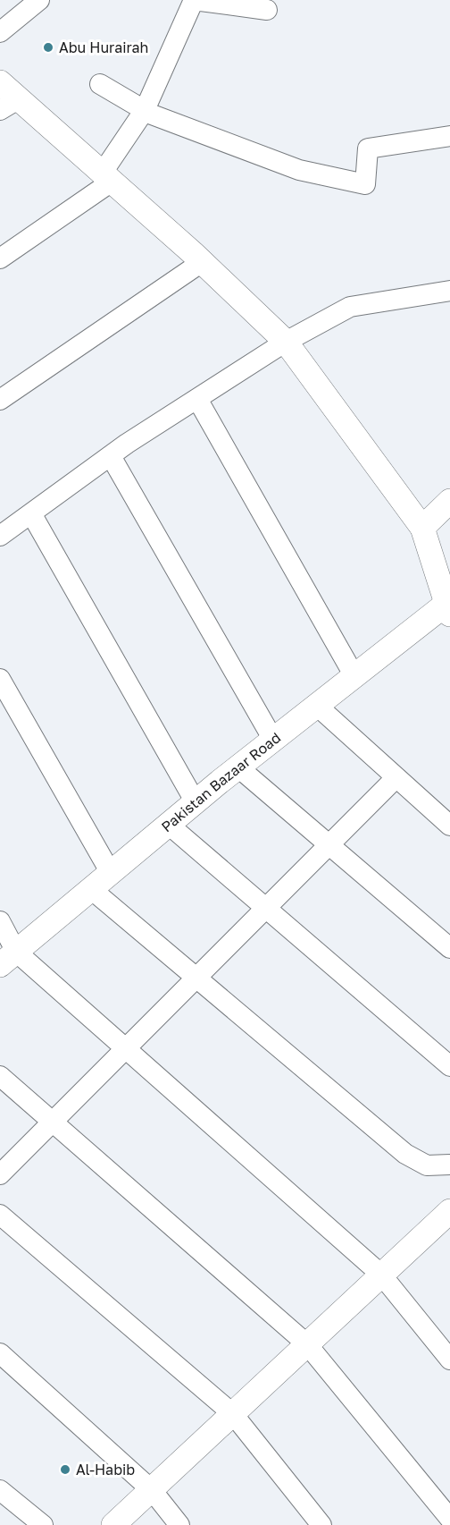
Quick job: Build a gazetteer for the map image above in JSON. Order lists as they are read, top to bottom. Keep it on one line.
{"streets":{"street":["Pakistan Bazaar Road"]},"places":["Abu Hurairah","Al-Habib"]}
